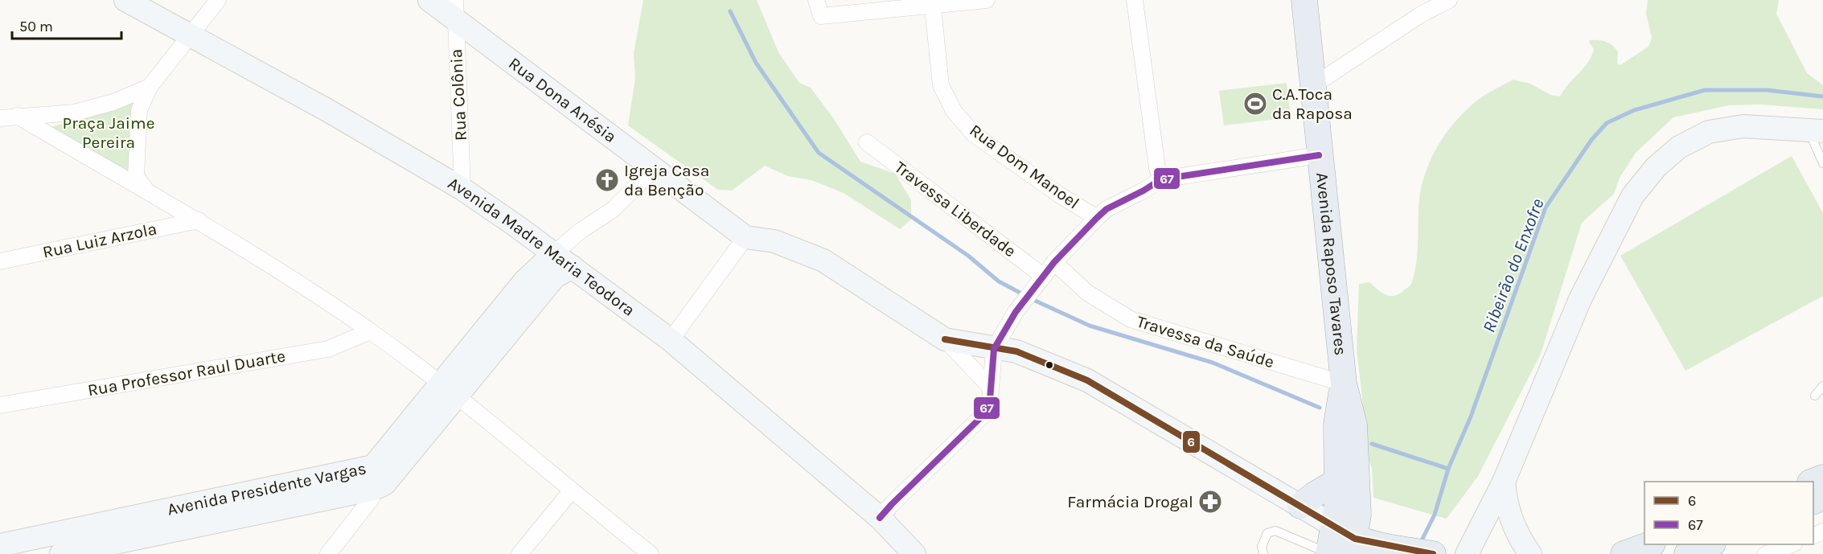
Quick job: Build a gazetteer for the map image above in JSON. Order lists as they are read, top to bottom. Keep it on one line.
{"streets":{"main road":["Avenida Raposo Tavares"],"street":["Rua Colônia","Rua Dona Anésia","Rua Dom Manoel","Travessa Liberdade","Rua Luiz Arzola","Avenida Madre Maria Teodora","Travessa da Saúde","Rua Professor Raul Duarte","Avenida Presidente Vargas"]},"crossings":[["Rua Colônia","Rua Dona Anésia"],["Rua Colônia","Avenida Madre Maria Teodora"],["Avenida Madre Maria Teodora","Avenida Presidente Vargas"],["Avenida Raposo Tavares","Travessa da Saúde"]],"water":["Ribeirão do Enxofre"],"parks":["Praça Jaime Pereira"],"places":{"sports":["C.A.Toca da Raposa"],"church":["Igreja Casa da Benção"],"pharmacy":["Farmácia Drogal"]},"lines":["transit line 67","transit line 6"],"legend":["6","67"],"scale_bar":"50 m"}
